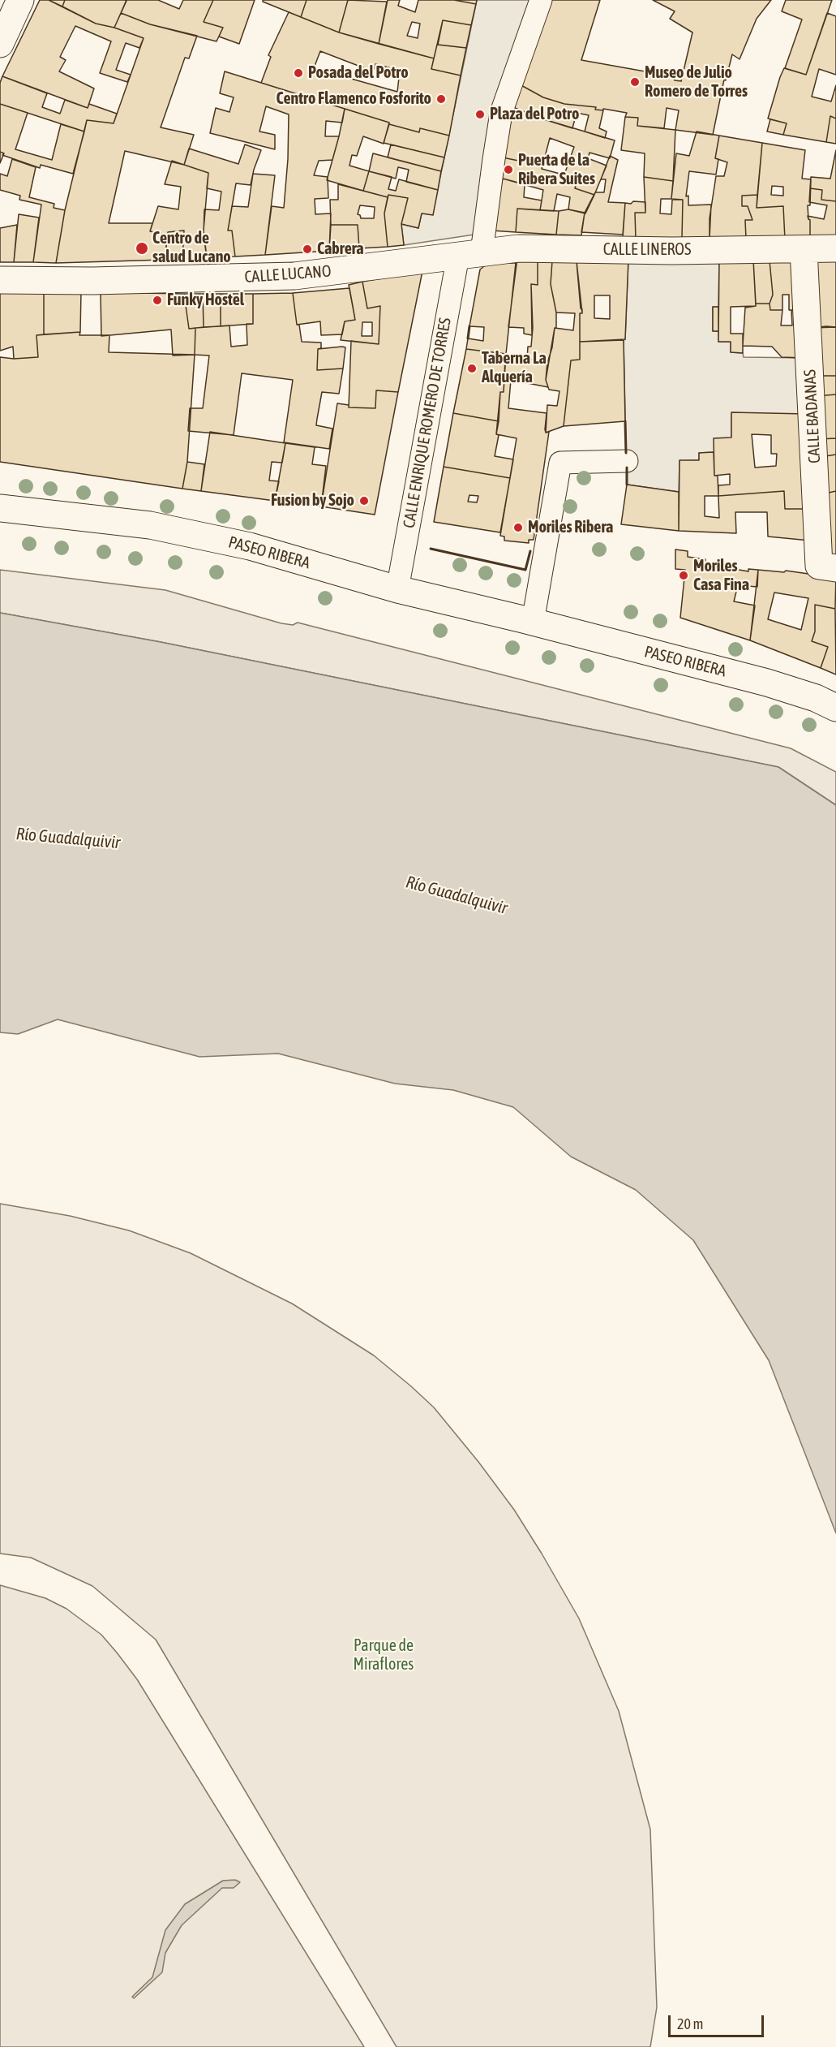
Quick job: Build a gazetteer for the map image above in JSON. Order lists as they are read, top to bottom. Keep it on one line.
{"streets":{"street":["CALLE LINEROS","CALLE LUCANO","CALLE BADANAS","CALLE ENRIQUE ROMERO DE TORRES","PASEO RIBERA"]},"crossings":[["CALLE LINEROS","CALLE LUCANO"],["CALLE LINEROS","CALLE BADANAS"],["CALLE LINEROS","CALLE ENRIQUE ROMERO DE TORRES"],["CALLE LUCANO","CALLE ENRIQUE ROMERO DE TORRES"],["CALLE ENRIQUE ROMERO DE TORRES","PASEO RIBERA"]],"water":["Río Guadalquivir"],"parks":["Parque de Miraflores"],"places":["Posada del Potro","Museo de Julio Romero de Torres","Centro Flamenco Fosforito","Plaza del Potro","Puerta de la Ribera Suites","Centro de salud Lucano","Cabrera","Funky Hostel","Taberna La Alquería","Fusion by Sojo","Moriles Ribera","Moriles Casa Fina"],"scale_bar":"20 m"}
